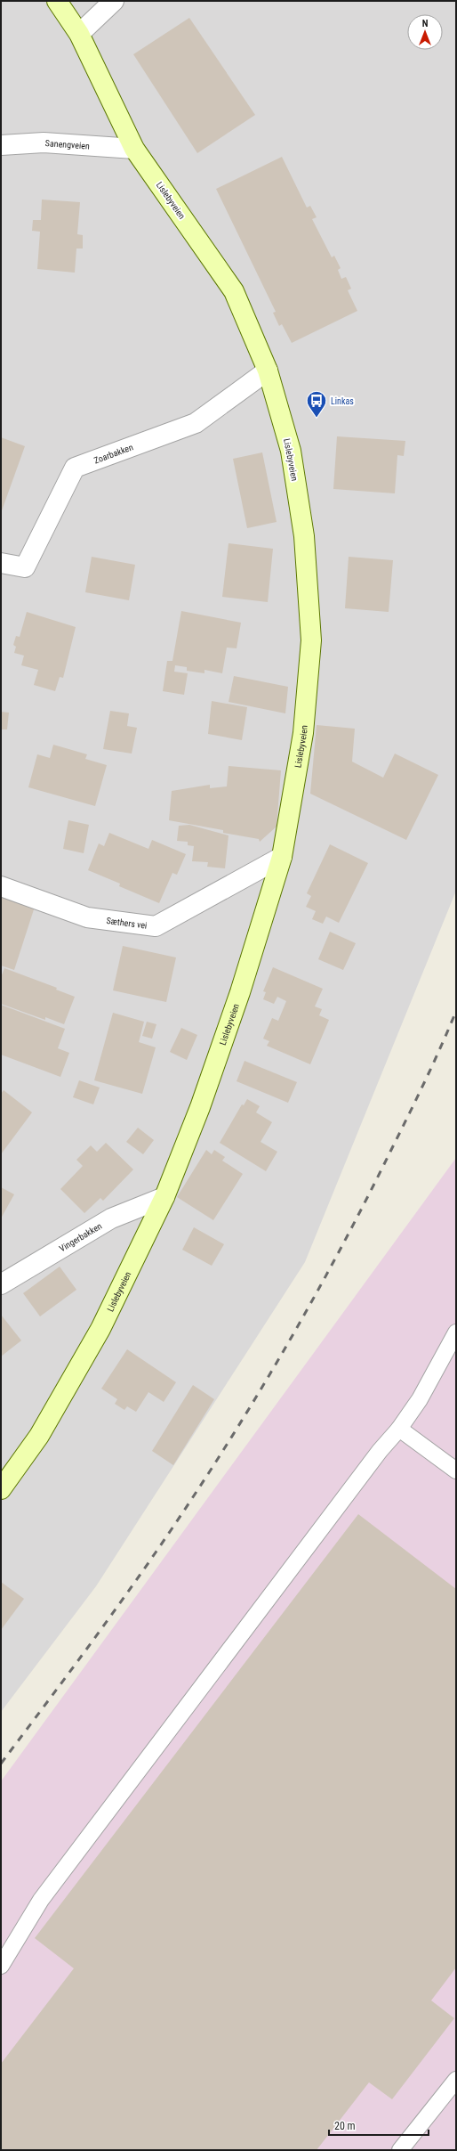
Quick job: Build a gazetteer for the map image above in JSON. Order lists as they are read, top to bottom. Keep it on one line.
{"streets":{"street":["Sanengveien","Lislebyveien","Zoarbakken","Sæthers vei","Vingerbakken"]},"crossings":[["Sanengveien","Lislebyveien"],["Lislebyveien","Zoarbakken"],["Lislebyveien","Sæthers vei"],["Lislebyveien","Vingerbakken"]],"places":{"bus stop":["Linkas"]},"scale_bar":"20 m","north":"top"}
